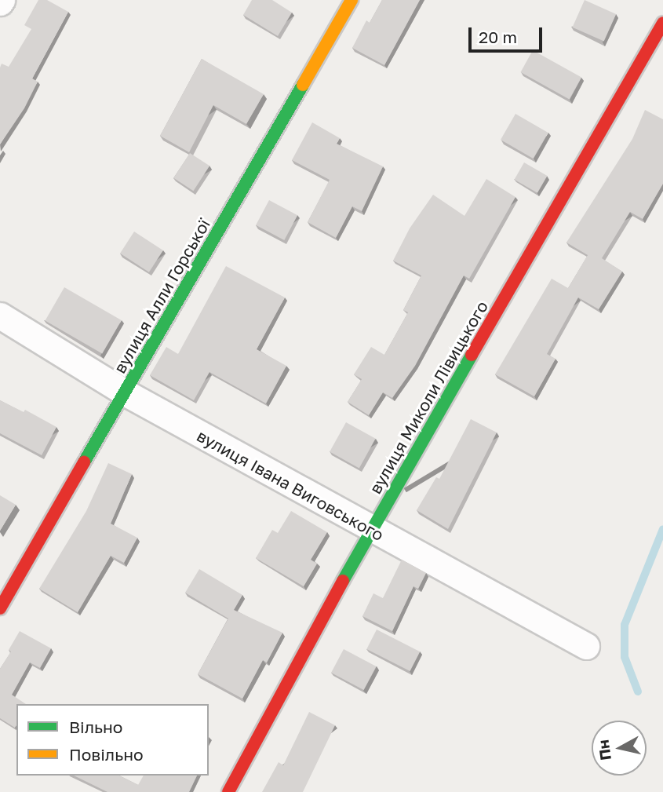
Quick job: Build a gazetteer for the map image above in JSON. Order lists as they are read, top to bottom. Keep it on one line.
{"streets":{"street":["вулиця Алли Горської","вулиця Миколи Лівицького","вулиця Івана Виговського"]},"crossings":[["вулиця Алли Горської","вулиця Івана Виговського"],["вулиця Миколи Лівицького","вулиця Івана Виговського"]],"legend":["Вільно","Повільно"],"scale_bar":"20 m","north":"left"}
